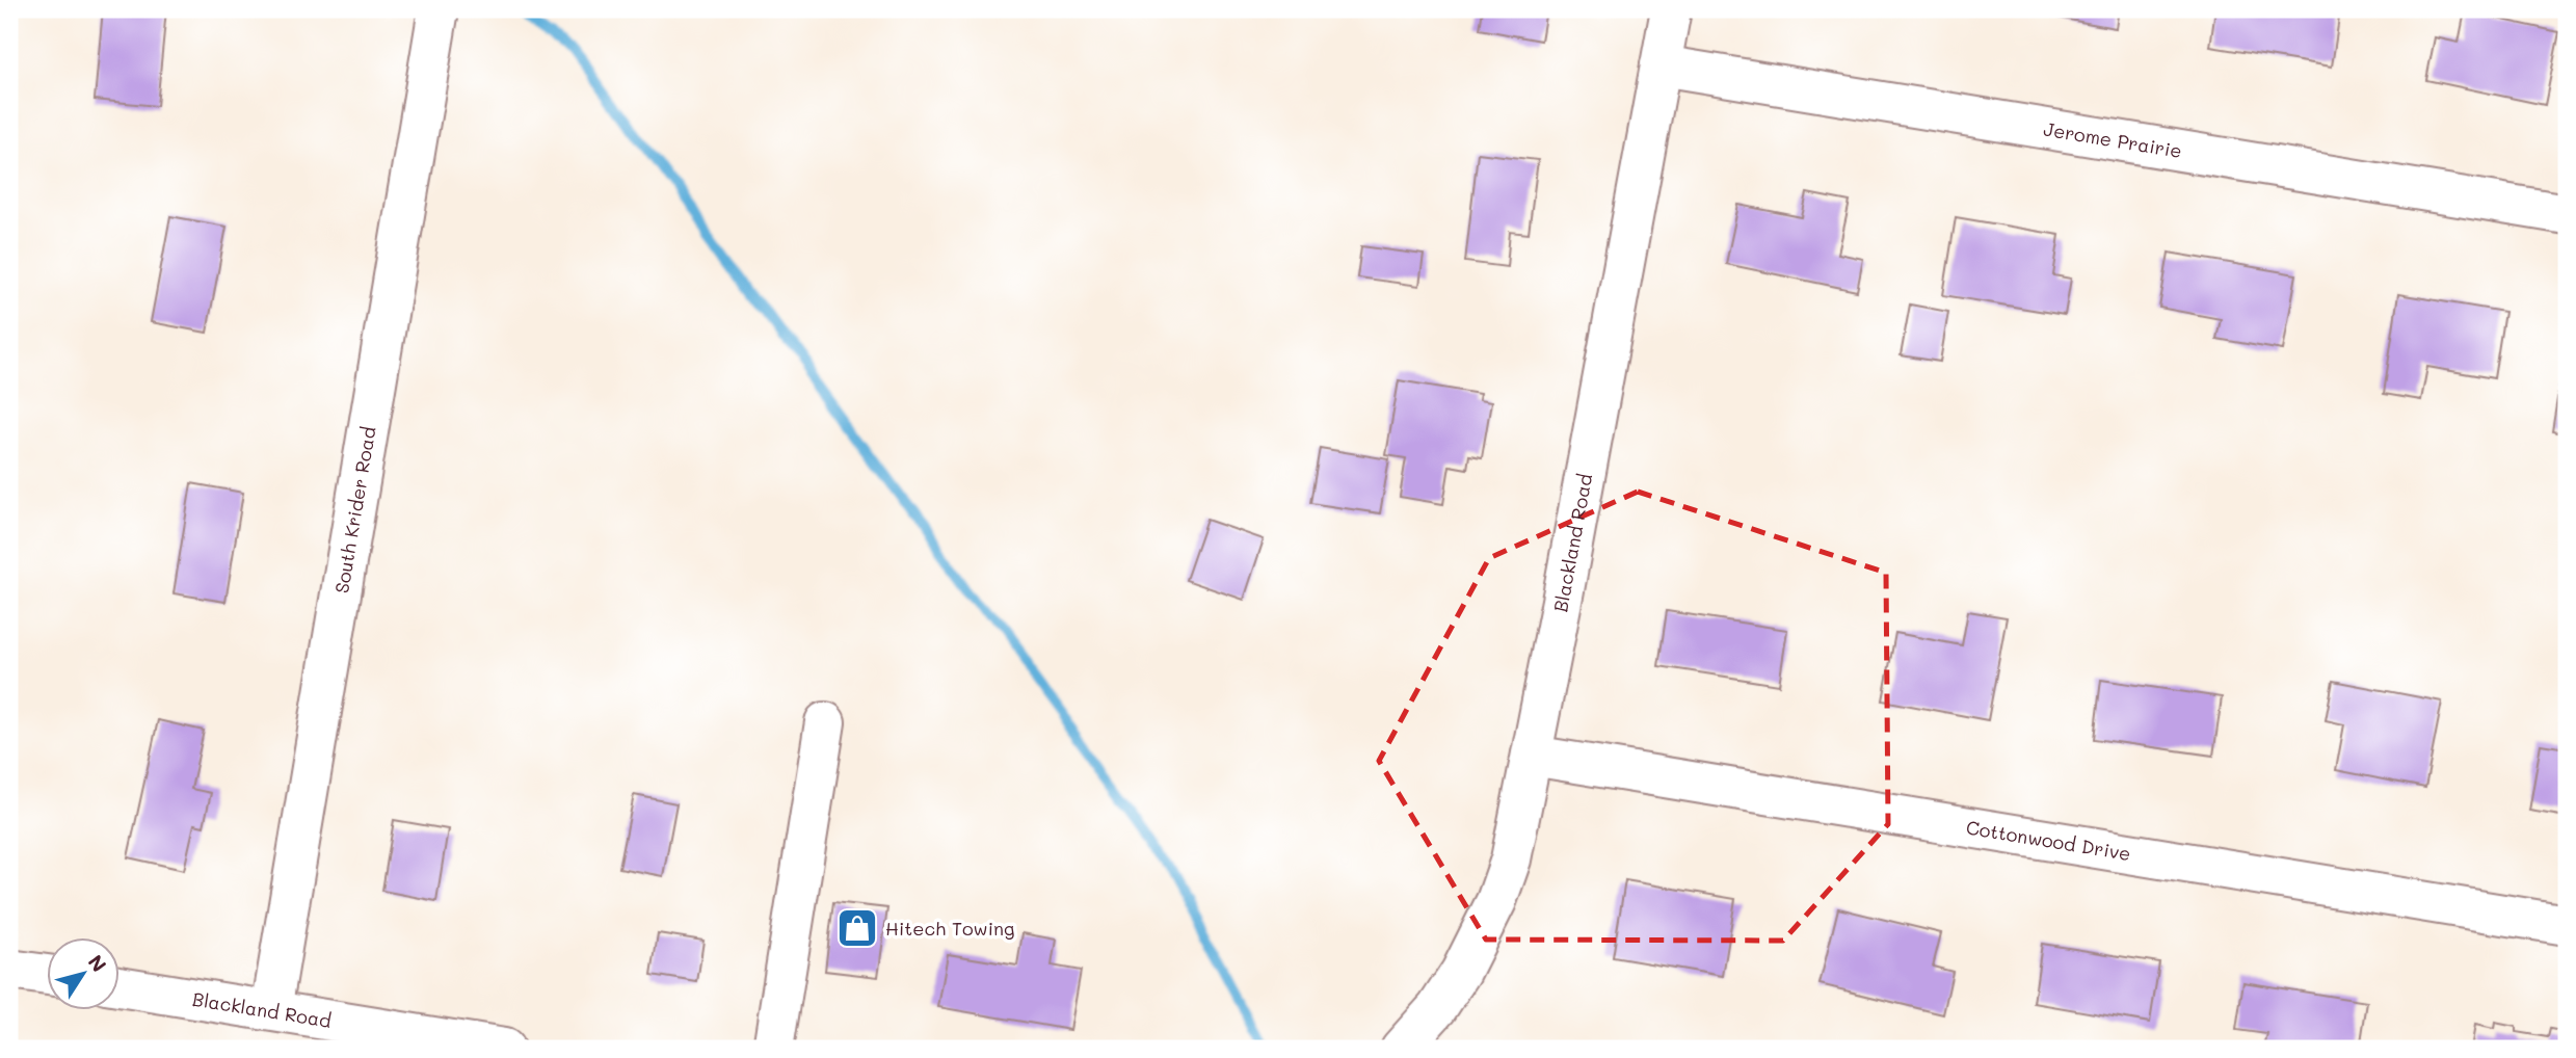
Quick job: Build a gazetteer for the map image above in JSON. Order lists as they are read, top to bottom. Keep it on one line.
{"streets":{"street":["Jerome Prairie","South Krider Road","Blackland Road","Cottonwood Drive"]},"crossings":[["Jerome Prairie","Blackland Road"],["South Krider Road","Blackland Road"],["Blackland Road","Cottonwood Drive"]],"places":{"shop":["Hitech Towing"]},"north":"top right"}
